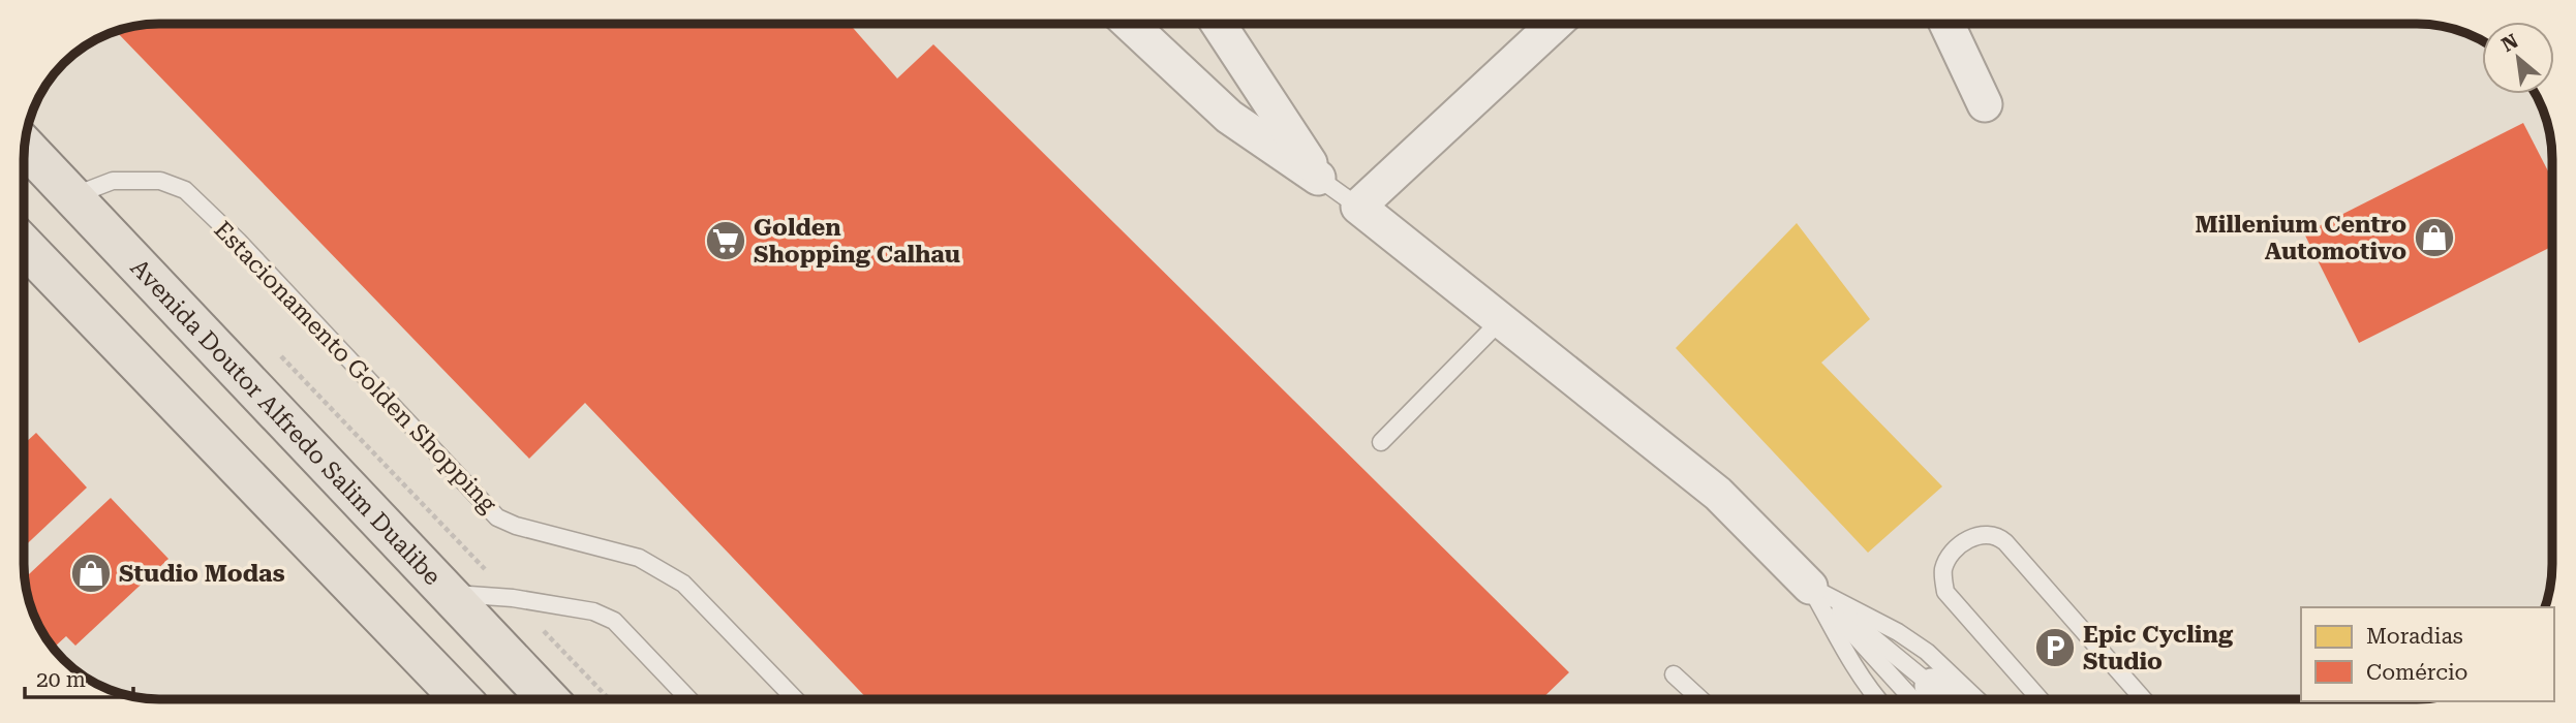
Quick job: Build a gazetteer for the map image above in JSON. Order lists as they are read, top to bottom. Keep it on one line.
{"streets":{"main road":["Avenida Doutor Alfredo Salim Dualibe"],"lane":["Estacionamento Golden Shopping"]},"crossings":[["Estacionamento Golden Shopping","Avenida Doutor Alfredo Salim Dualibe"]],"places":{"shop":["Millenium Centro Automotivo","Studio Modas"],"supermarket":["Golden Shopping Calhau"],"parking":["Epic Cycling Studio"]},"legend":["Moradias","Comércio"],"scale_bar":"20 m","north":"top left"}
